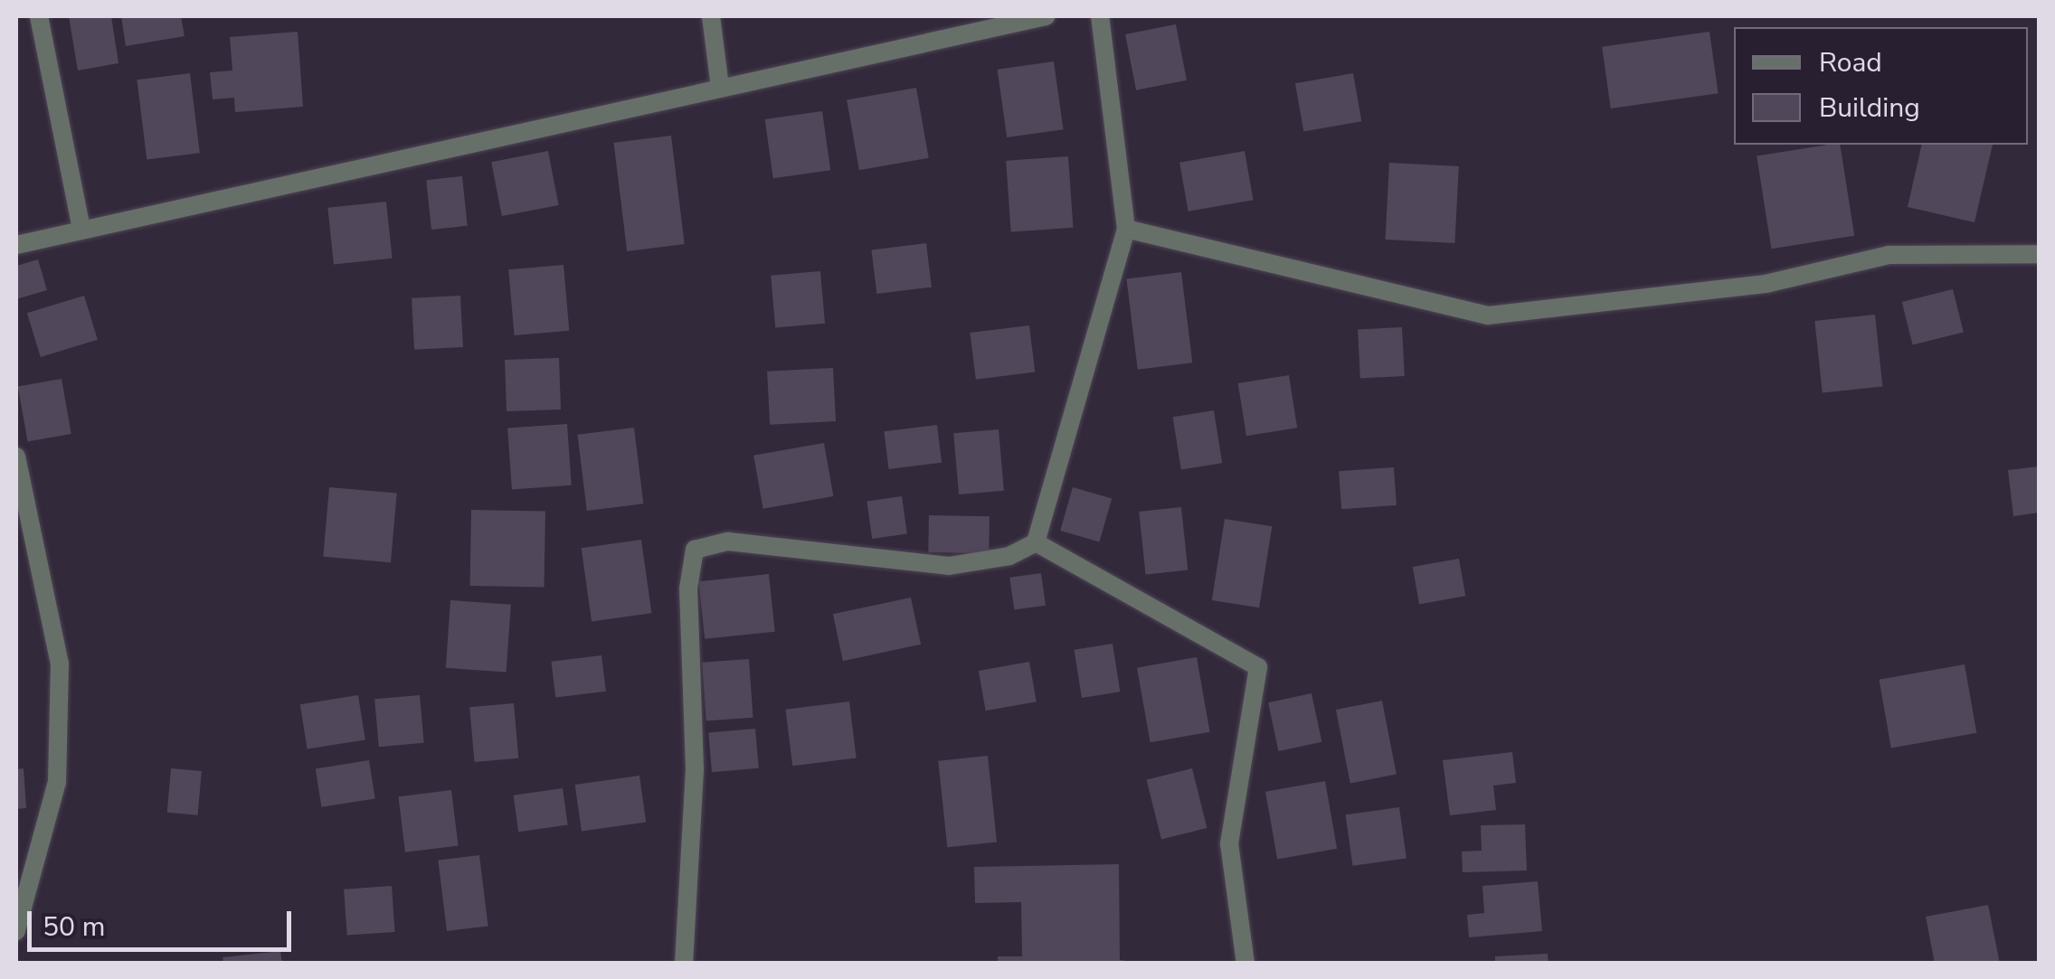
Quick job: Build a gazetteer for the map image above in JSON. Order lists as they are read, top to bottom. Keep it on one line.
{"legend":["Road","Building"],"scale_bar":"50 m"}
